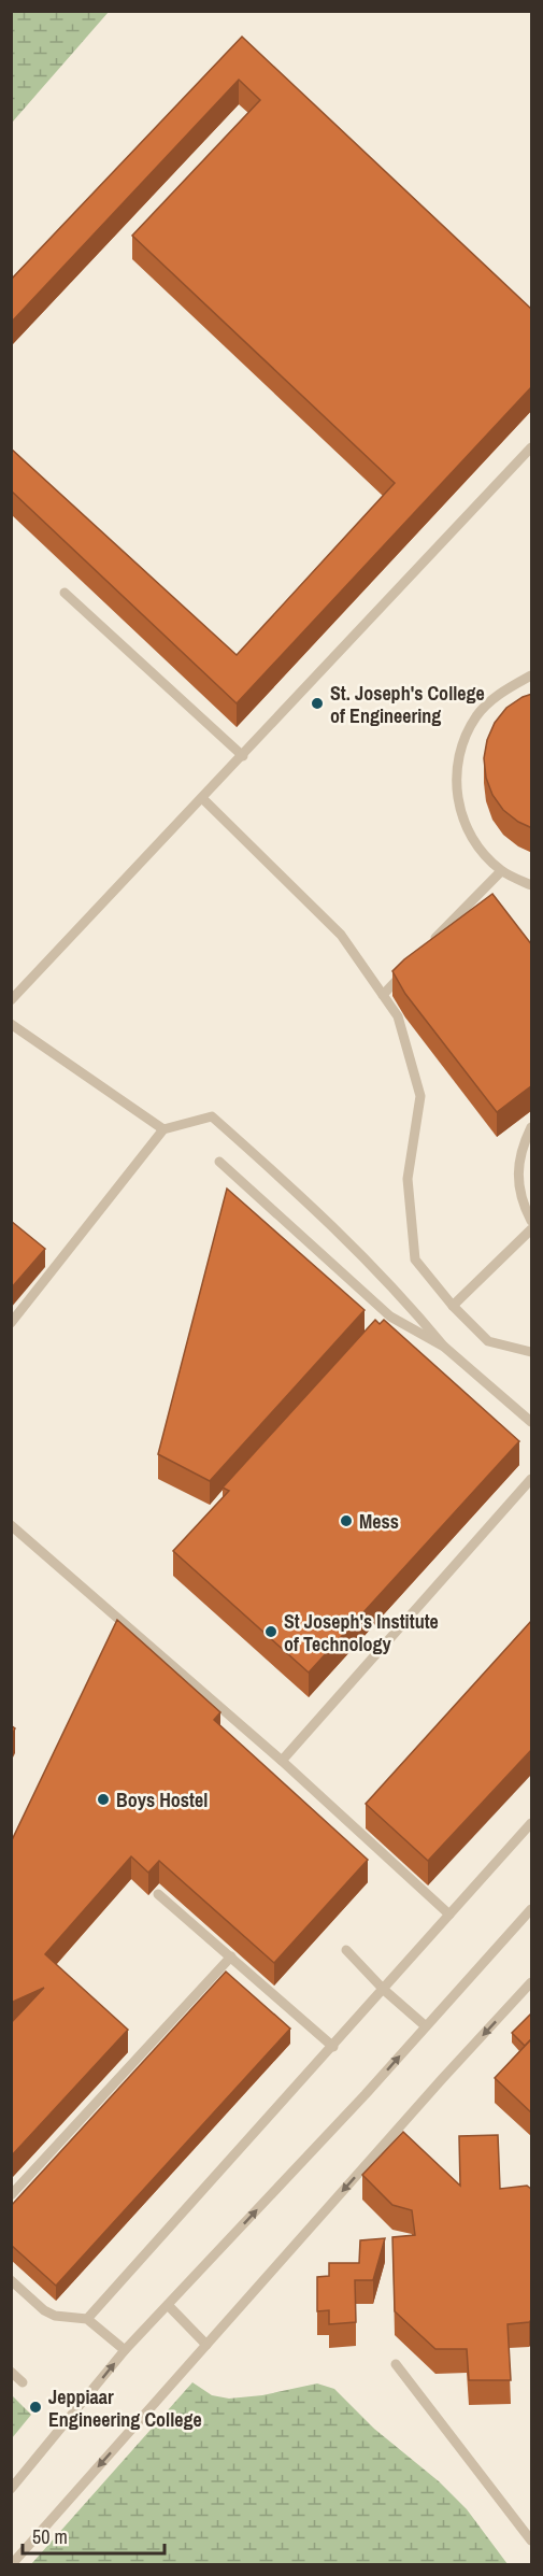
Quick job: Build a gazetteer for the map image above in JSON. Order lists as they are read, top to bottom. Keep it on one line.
{"places":["St. Joseph's College of Engineering","Mess","St Joseph's Institute of Technology","Boys Hostel","Jeppiaar Engineering College"],"scale_bar":"50 m"}
